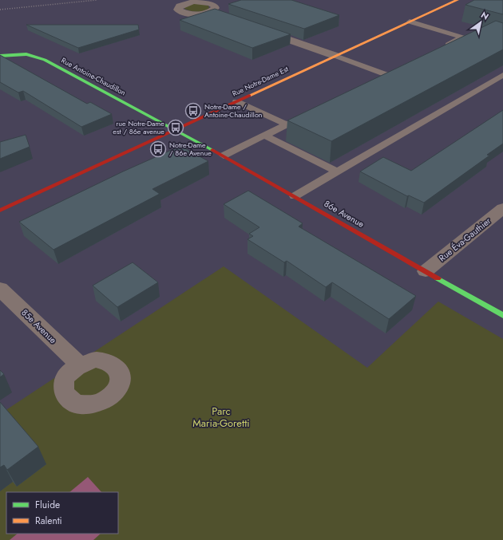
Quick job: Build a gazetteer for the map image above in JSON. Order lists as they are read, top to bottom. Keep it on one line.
{"streets":{"main road":["Rue Antoine-Chaudillon","Rue Notre-Dame Est","86e Avenue"],"street":["Rue Éva-Gauthier","85e Avenue"]},"crossings":[["Rue Antoine-Chaudillon","Rue Notre-Dame Est"],["Rue Antoine-Chaudillon","86e Avenue"],["Rue Notre-Dame Est","86e Avenue"],["86e Avenue","Rue Éva-Gauthier"]],"parks":["Parc Maria-Goretti"],"places":{"bus stop":["Notre-Dame / Antoine-Chaudillon","rue Notre-Dame est / 86e avenue","Notre-Dame / 86e Avenue"]},"legend":["Fluide","Ralenti"],"north":"top right"}
